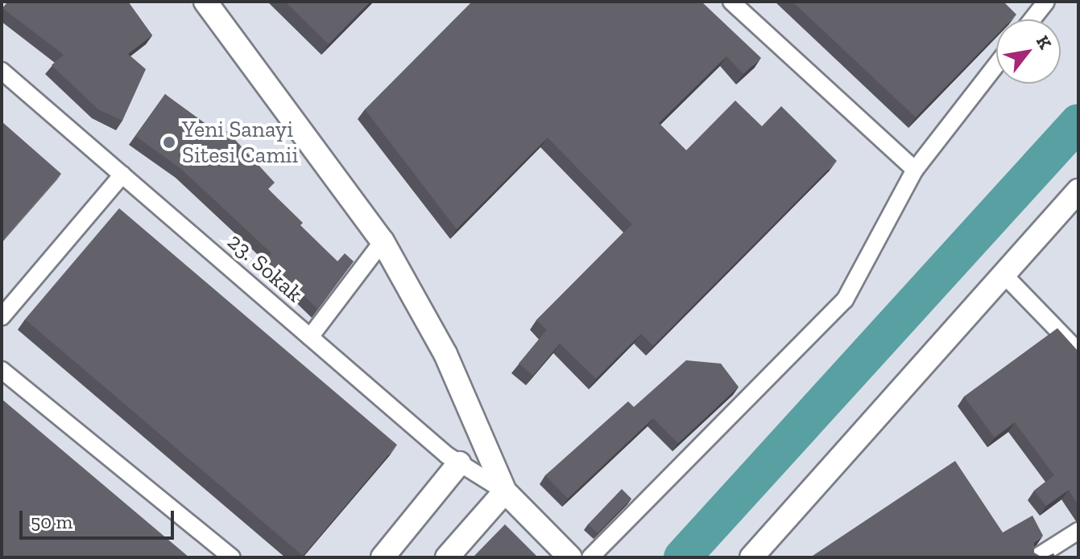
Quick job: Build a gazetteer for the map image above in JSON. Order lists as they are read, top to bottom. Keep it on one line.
{"streets":{"street":["23. Sokak"]},"places":["Yeni Sanayi Sitesi Camii"],"scale_bar":"50 m","north":"top right"}
